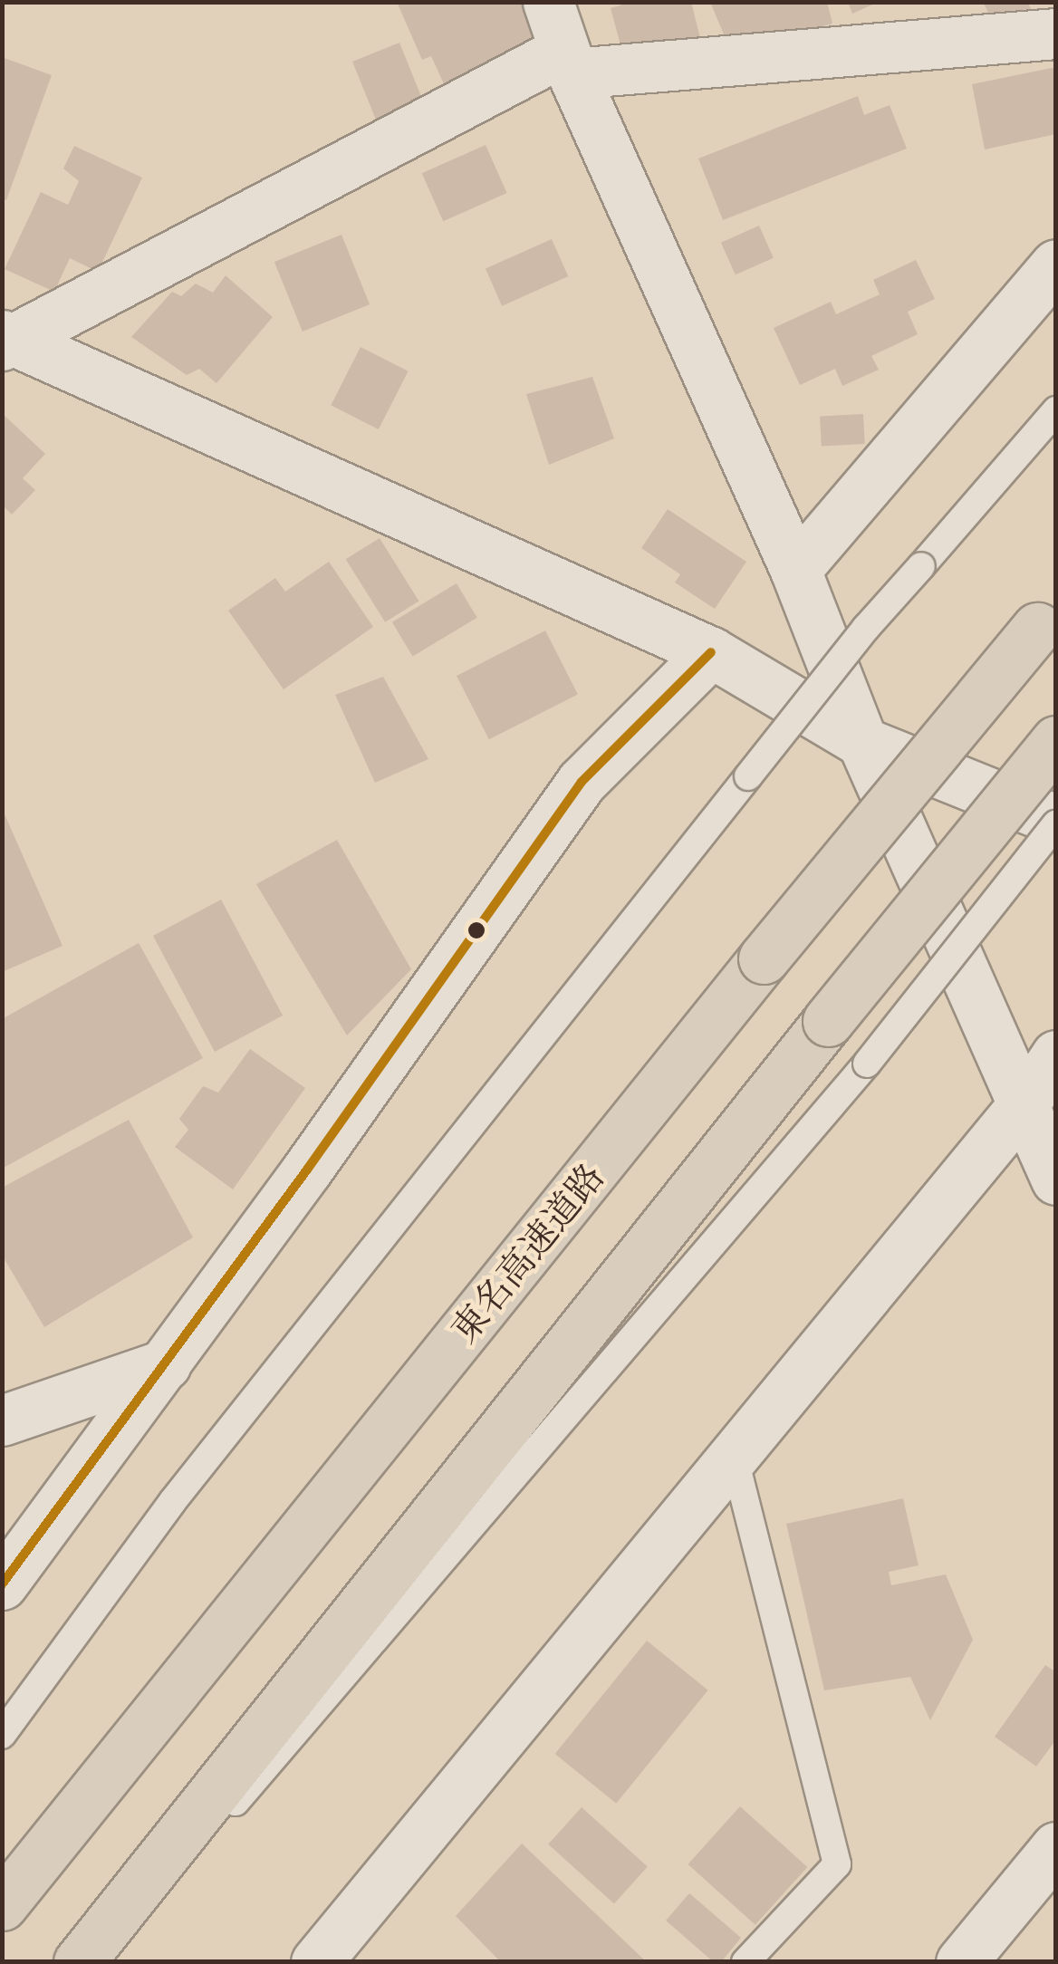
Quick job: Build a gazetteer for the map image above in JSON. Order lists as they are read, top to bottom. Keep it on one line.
{"streets":{"highway":["東名高速道路"]}}
